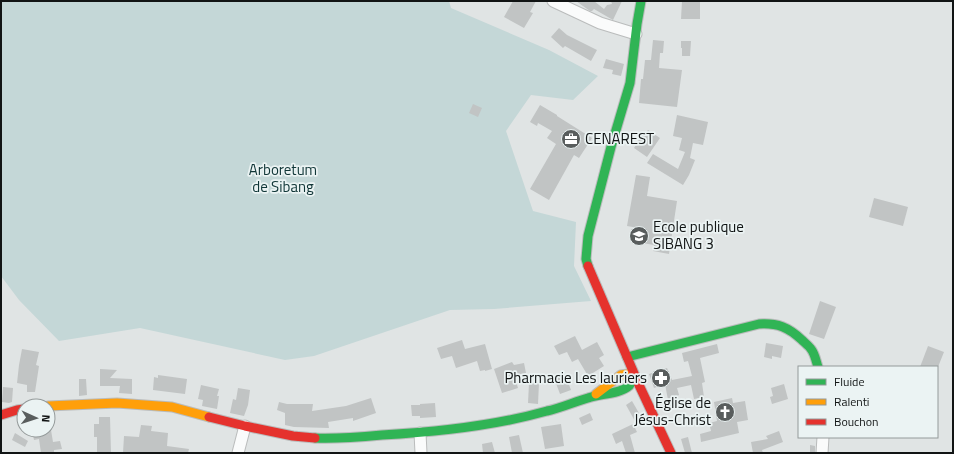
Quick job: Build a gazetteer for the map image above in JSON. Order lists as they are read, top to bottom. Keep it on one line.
{"parks":["Arboretum de Sibang"],"places":{"office":["CENAREST"],"school or university":["Ecole publique SIBANG 3"],"pharmacy":["Pharmacie Les lauriers"],"church":["Église de Jésus-Christ"]},"legend":["Fluide","Ralenti","Bouchon"],"north":"right"}
